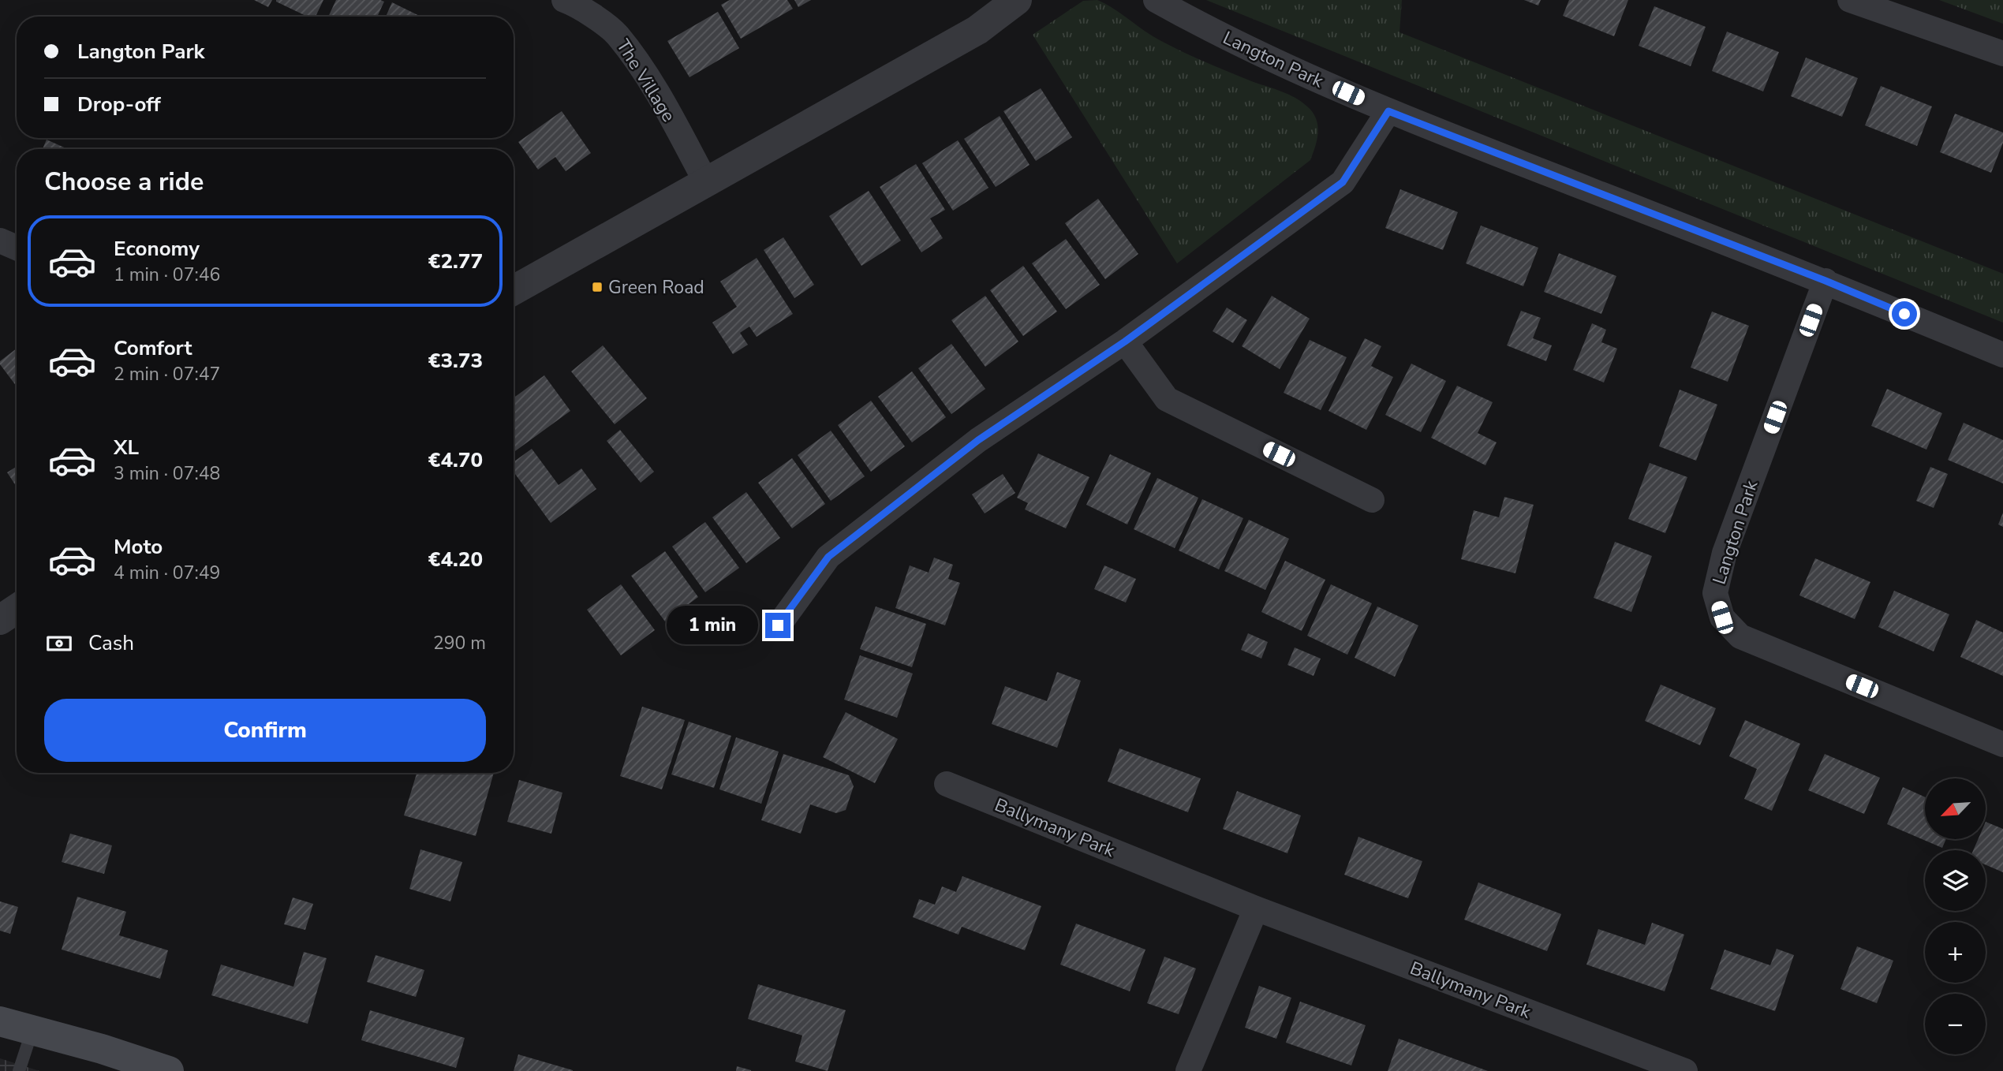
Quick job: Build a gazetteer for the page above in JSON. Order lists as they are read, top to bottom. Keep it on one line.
{"streets":{"street":["Langton Park","The Village","Ballymany Park"]},"places":{"transit":["Green Road"]},"north":"bottom left","page":{"banner":["Langton Park","Drop-off"],"heading":"Choose a ride","list":[{"name":"Economy","note":"1 min · 07:46","value":"€2.77"},{"name":"Comfort","note":"2 min · 07:47","value":"€3.73"},{"name":"XL","note":"3 min · 07:48","value":"€4.70"},{"name":"Moto","note":"4 min · 07:49","value":"€4.20"}],"bubble":"1 min","pay":["Cash","290 m"],"buttons":"Confirm","map_buttons":["+","−"]}}
